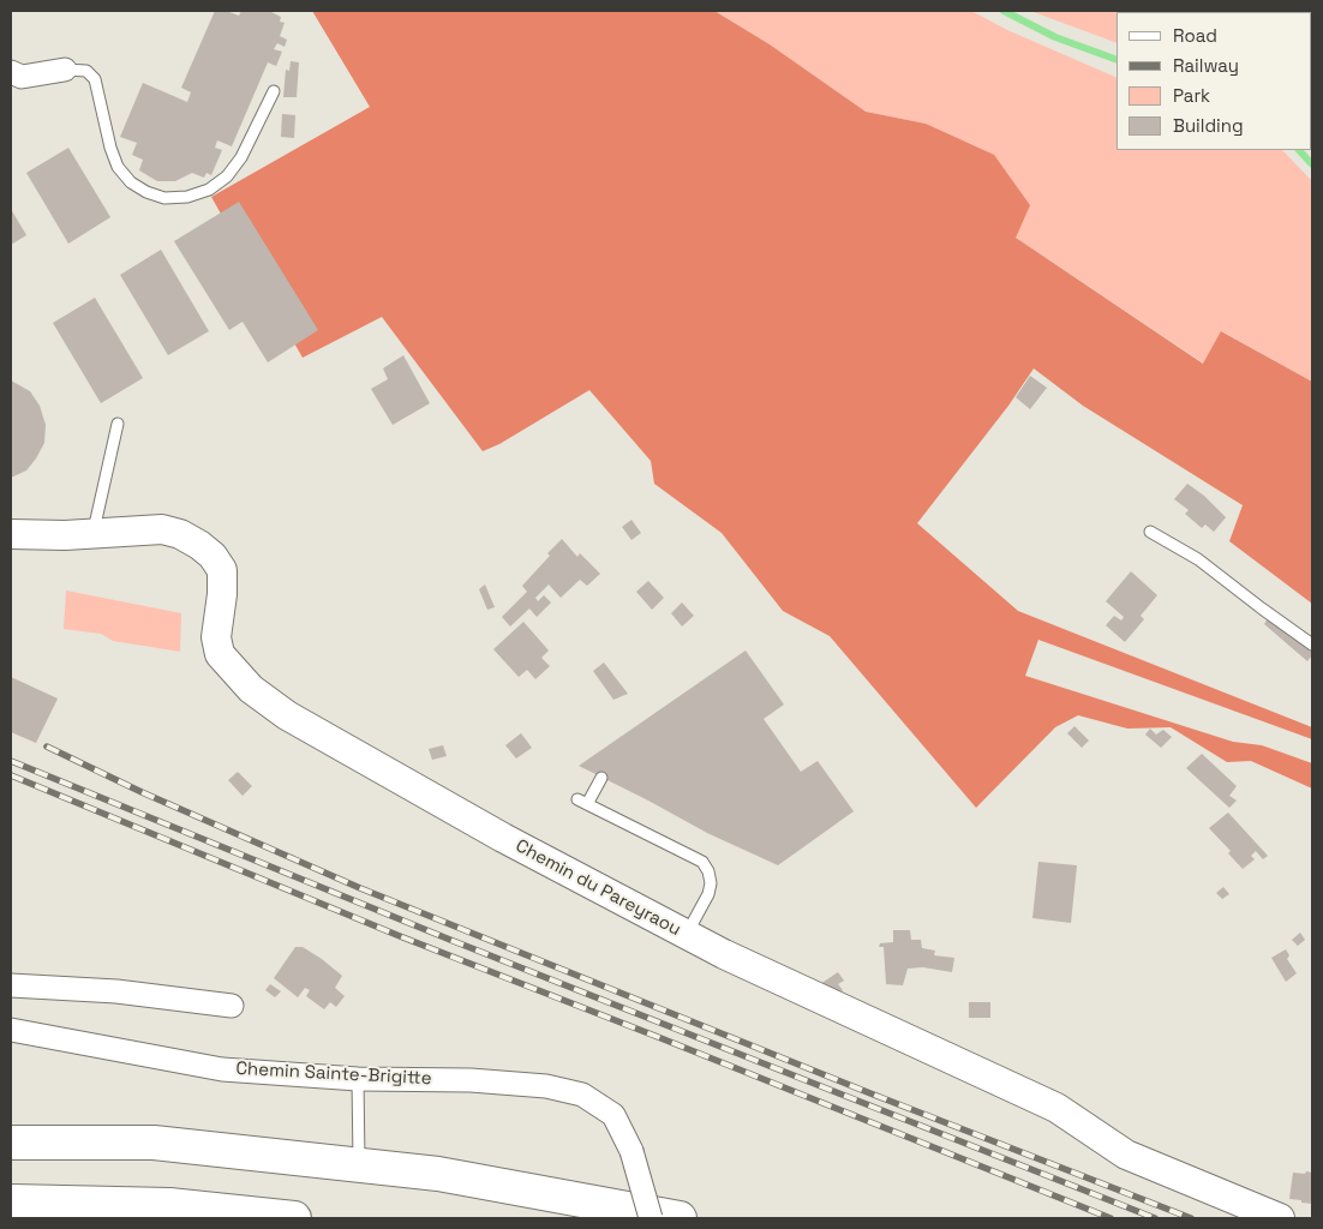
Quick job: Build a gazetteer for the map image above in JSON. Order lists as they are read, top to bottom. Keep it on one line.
{"streets":{"street":["Chemin du Pareyraou","Chemin Sainte-Brigitte"]},"legend":["Road","Railway","Park","Building"]}
